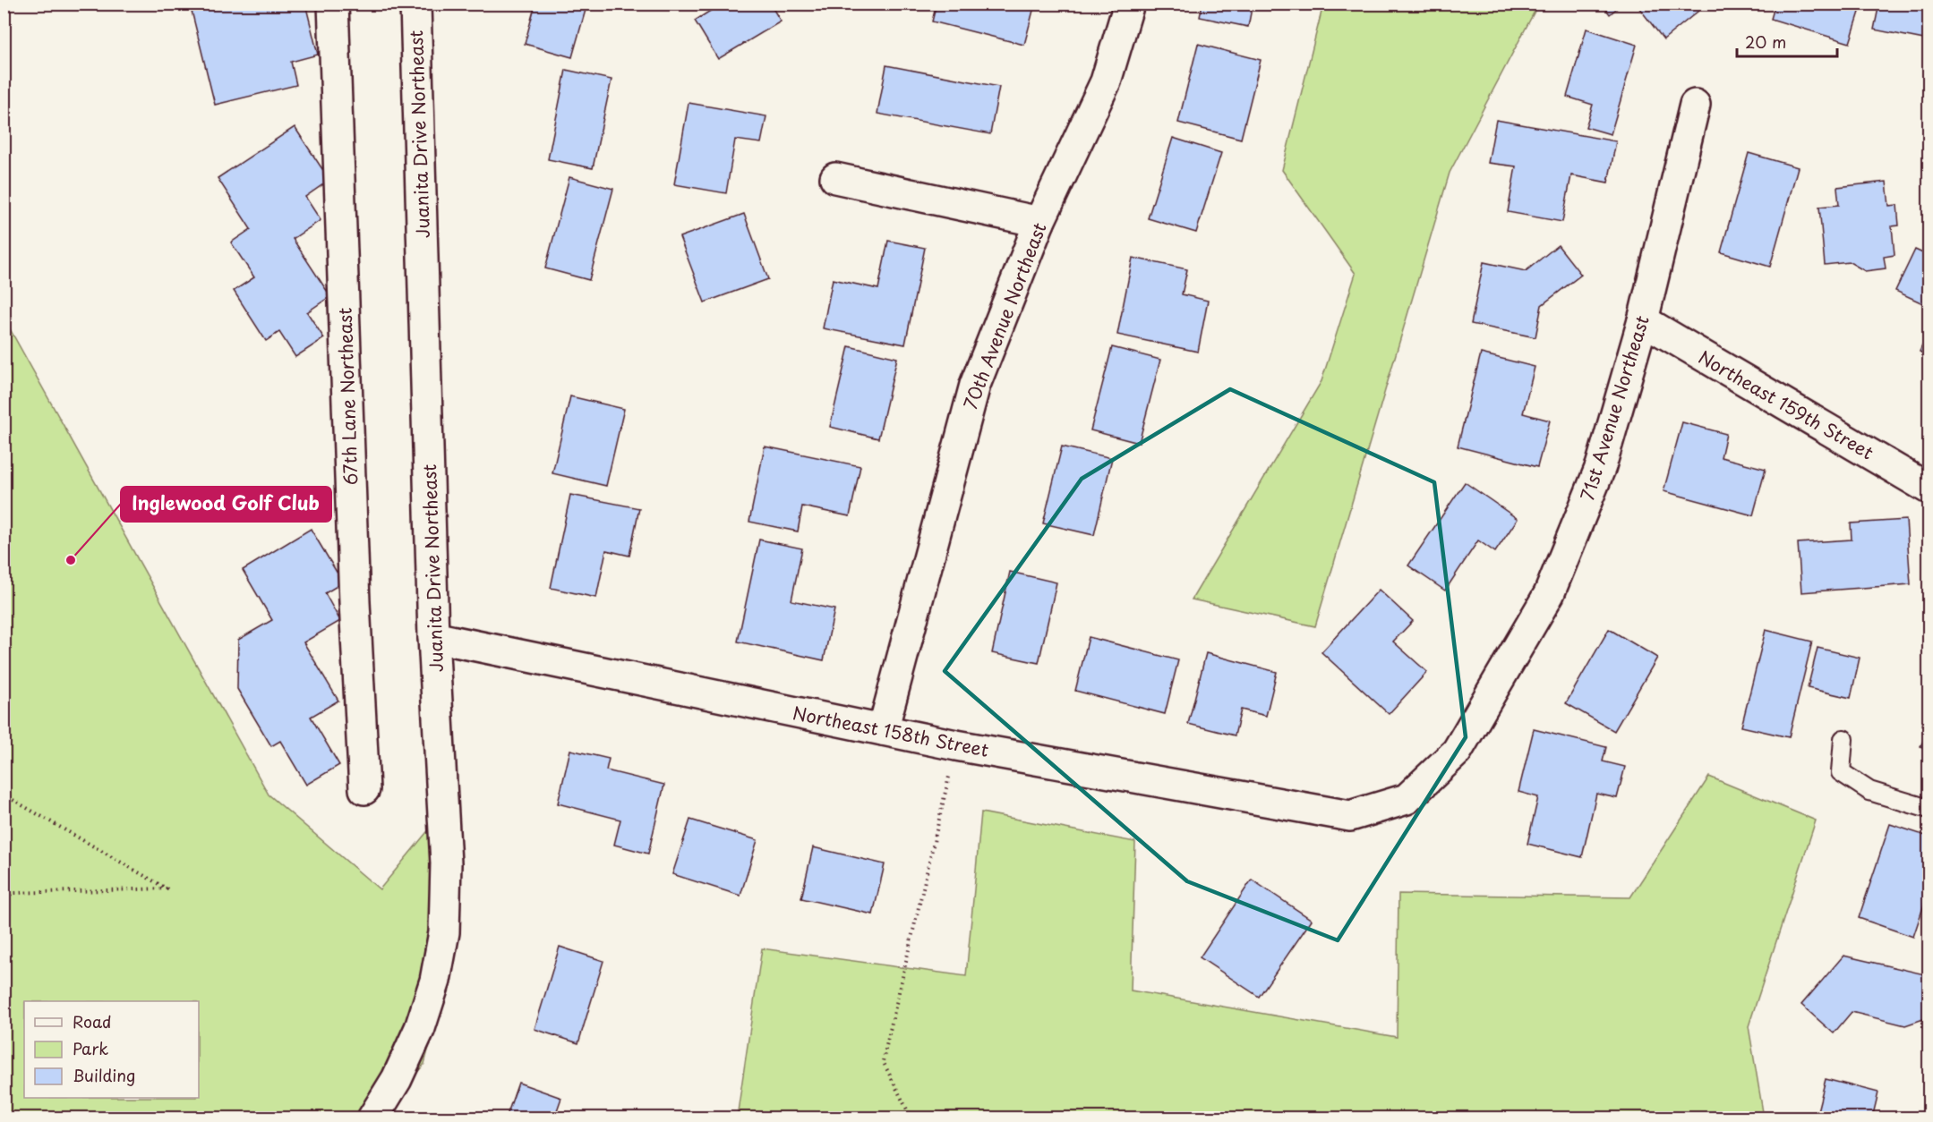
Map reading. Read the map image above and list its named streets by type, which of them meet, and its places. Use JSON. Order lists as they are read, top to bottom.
{
  "streets": {
    "street": [
      "Juanita Drive Northeast",
      "70th Avenue Northeast",
      "67th Lane Northeast",
      "Northeast 159th Street",
      "71st Avenue Northeast",
      "Northeast 158th Street"
    ]
  },
  "crossings": [
    ["Juanita Drive Northeast", "Northeast 158th Street"],
    ["70th Avenue Northeast", "Northeast 158th Street"],
    ["Northeast 159th Street", "71st Avenue Northeast"],
    ["71st Avenue Northeast", "Northeast 158th Street"]
  ],
  "places": ["Inglewood Golf Club"],
  "legend": ["Road", "Park", "Building"],
  "scale_bar": "20 m"
}
